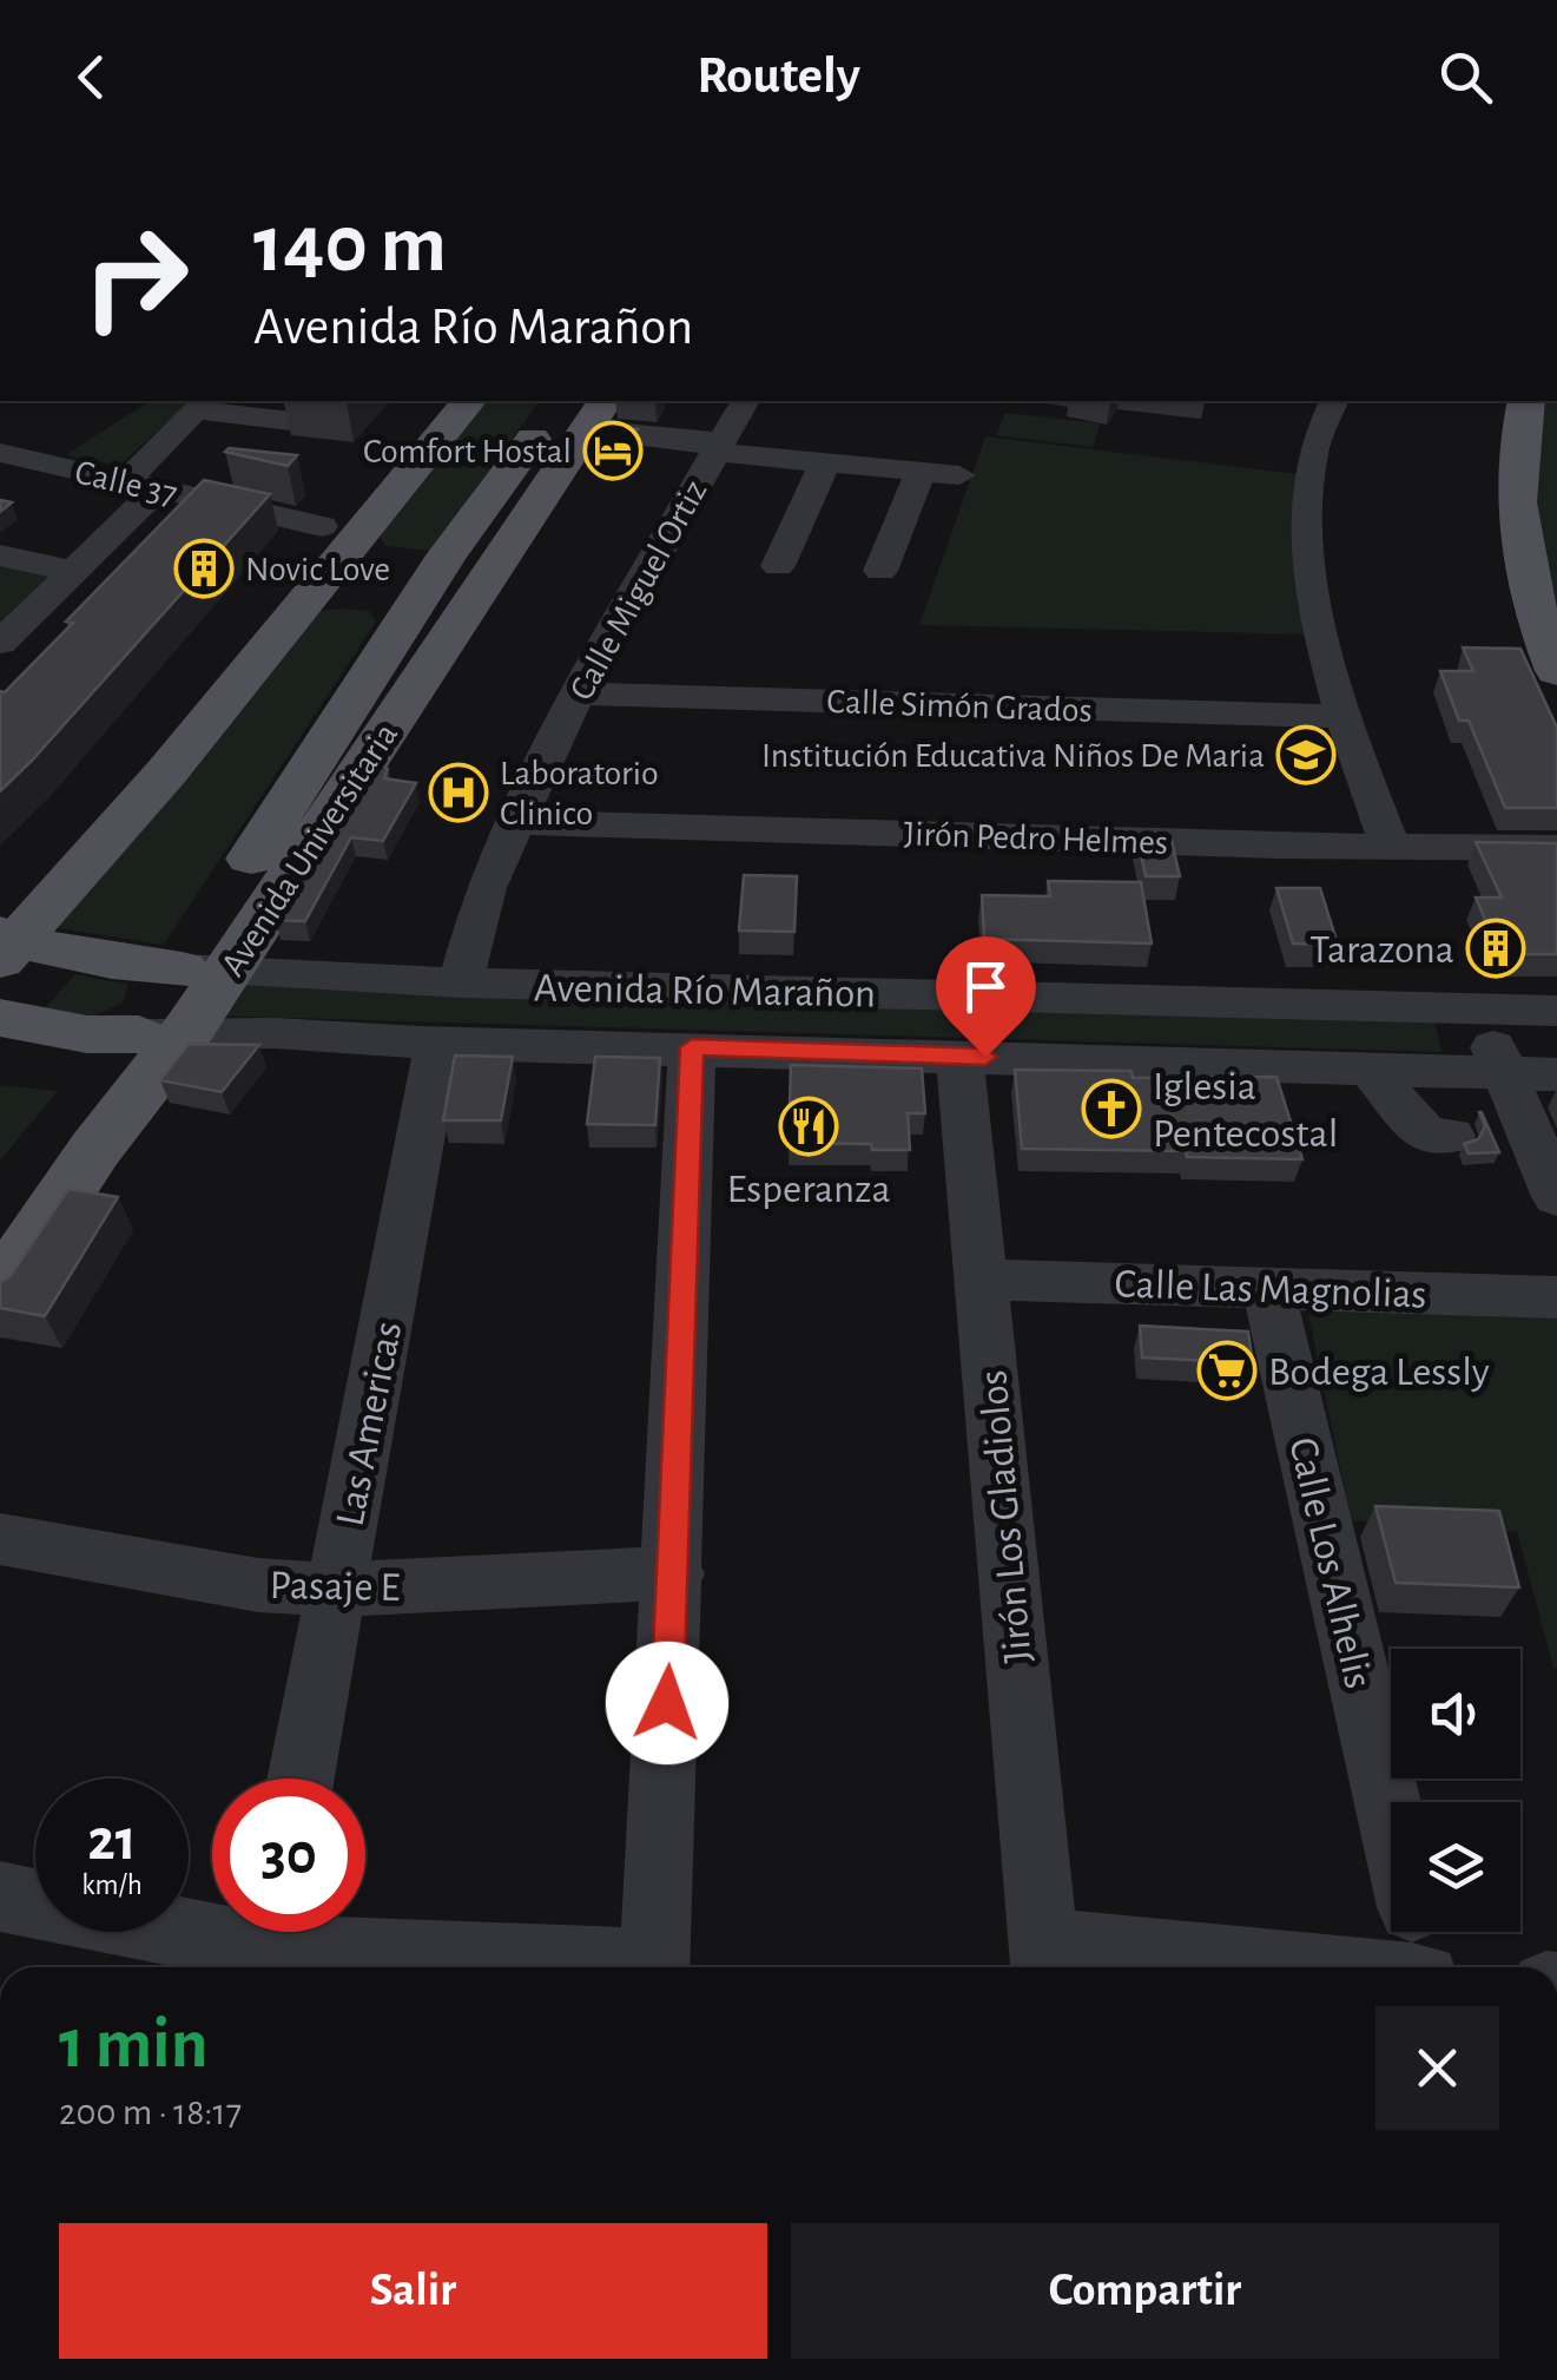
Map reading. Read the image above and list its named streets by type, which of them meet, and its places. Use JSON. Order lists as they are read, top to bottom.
{
  "streets": {
    "main road": ["Avenida Universitaria", "Avenida Río Marañon"],
    "street": [
      "Calle 37",
      "Calle Miguel Ortiz",
      "Calle Simón Grados",
      "Jirón Pedro Helmes",
      "Calle Las Magnolias",
      "Las Americas",
      "Jirón Los Gladiolos",
      "Calle Los Alhelis",
      "Pasaje E"
    ]
  },
  "crossings": [
    ["Calle Miguel Ortiz", "Calle Simón Grados"],
    ["Calle Miguel Ortiz", "Jirón Pedro Helmes"],
    ["Calle Miguel Ortiz", "Avenida Río Marañon"],
    ["Avenida Universitaria", "Avenida Río Marañon"],
    ["Avenida Río Marañon", "Las Americas"],
    ["Avenida Río Marañon", "Jirón Los Gladiolos"],
    ["Calle Las Magnolias", "Jirón Los Gladiolos"],
    ["Calle Las Magnolias", "Calle Los Alhelis"],
    ["Las Americas", "Pasaje E"]
  ],
  "places": {
    "hotel": ["Comfort Hostal"],
    "building": ["Novic Love", "Tarazona"],
    "school or university": ["Institución Educativa Niños De Maria"],
    "hospital": ["Laboratorio Clinico"],
    "church": ["Iglesia Pentecostal"],
    "restaurant": ["Esperanza"],
    "supermarket": ["Bodega Lessly"]
  },
  "page": {
    "header": "Routely",
    "turn": ["140 m", "Avenida Río Marañon"],
    "speed": "21 km/h",
    "limit": "30",
    "heading": ["1 min", "200 m · 18:17"],
    "buttons": ["Salir", "Compartir"]
  }
}
